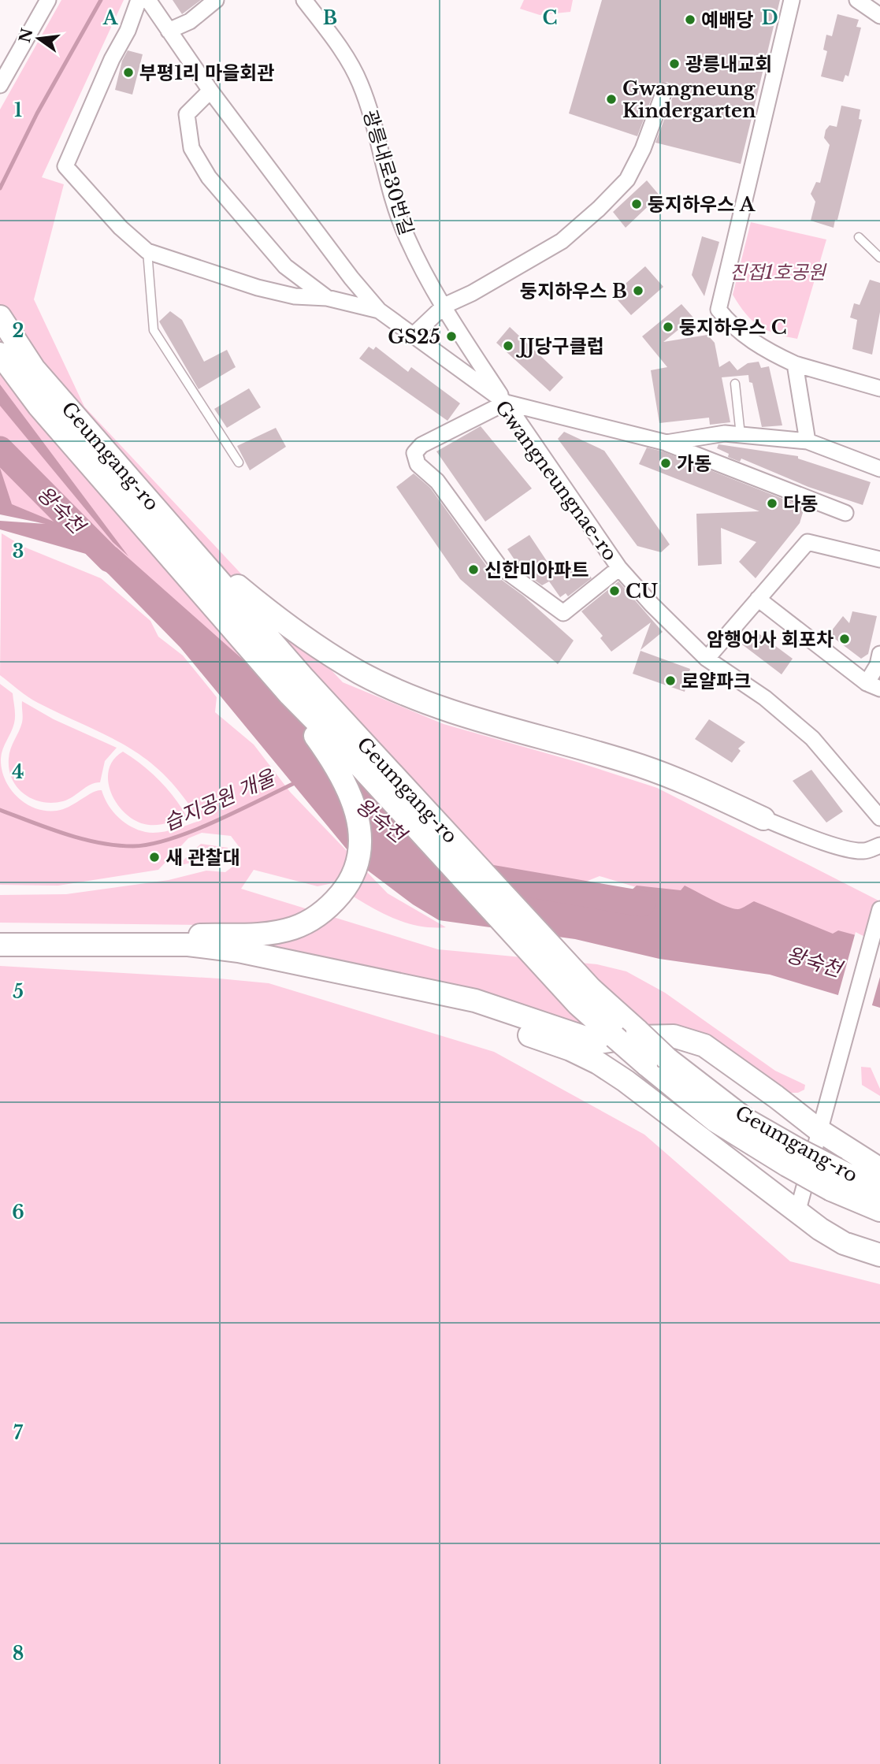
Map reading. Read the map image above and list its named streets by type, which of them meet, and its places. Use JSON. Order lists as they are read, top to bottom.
{
  "streets": {
    "main road": ["Geumgang-ro"],
    "street": ["광릉내로30번길", "Gwangneungnae-ro"]
  },
  "crossings": [
    ["광릉내로30번길", "Gwangneungnae-ro"]
  ],
  "water": ["왕숙천", "습지공원 개울"],
  "parks": ["진접1호공원"],
  "places": [
    "예배당",
    "광릉내교회",
    "부평1리 마을회관",
    "Gwangneung Kindergarten",
    "둥지하우스 A",
    "둥지하우스 B",
    "둥지하우스 C",
    "GS25",
    "JJ당구클럽",
    "가동",
    "다동",
    "신한미아파트",
    "CU",
    "암행어사 회포차",
    "로얄파크",
    "새 관찰대"
  ],
  "north": "left",
  "grid": {
    "columns": [
      "A",
      "B",
      "C",
      "D"
    ],
    "rows": [
      "1",
      "2",
      "3",
      "4",
      "5",
      "6",
      "7",
      "8"
    ]
  }
}
